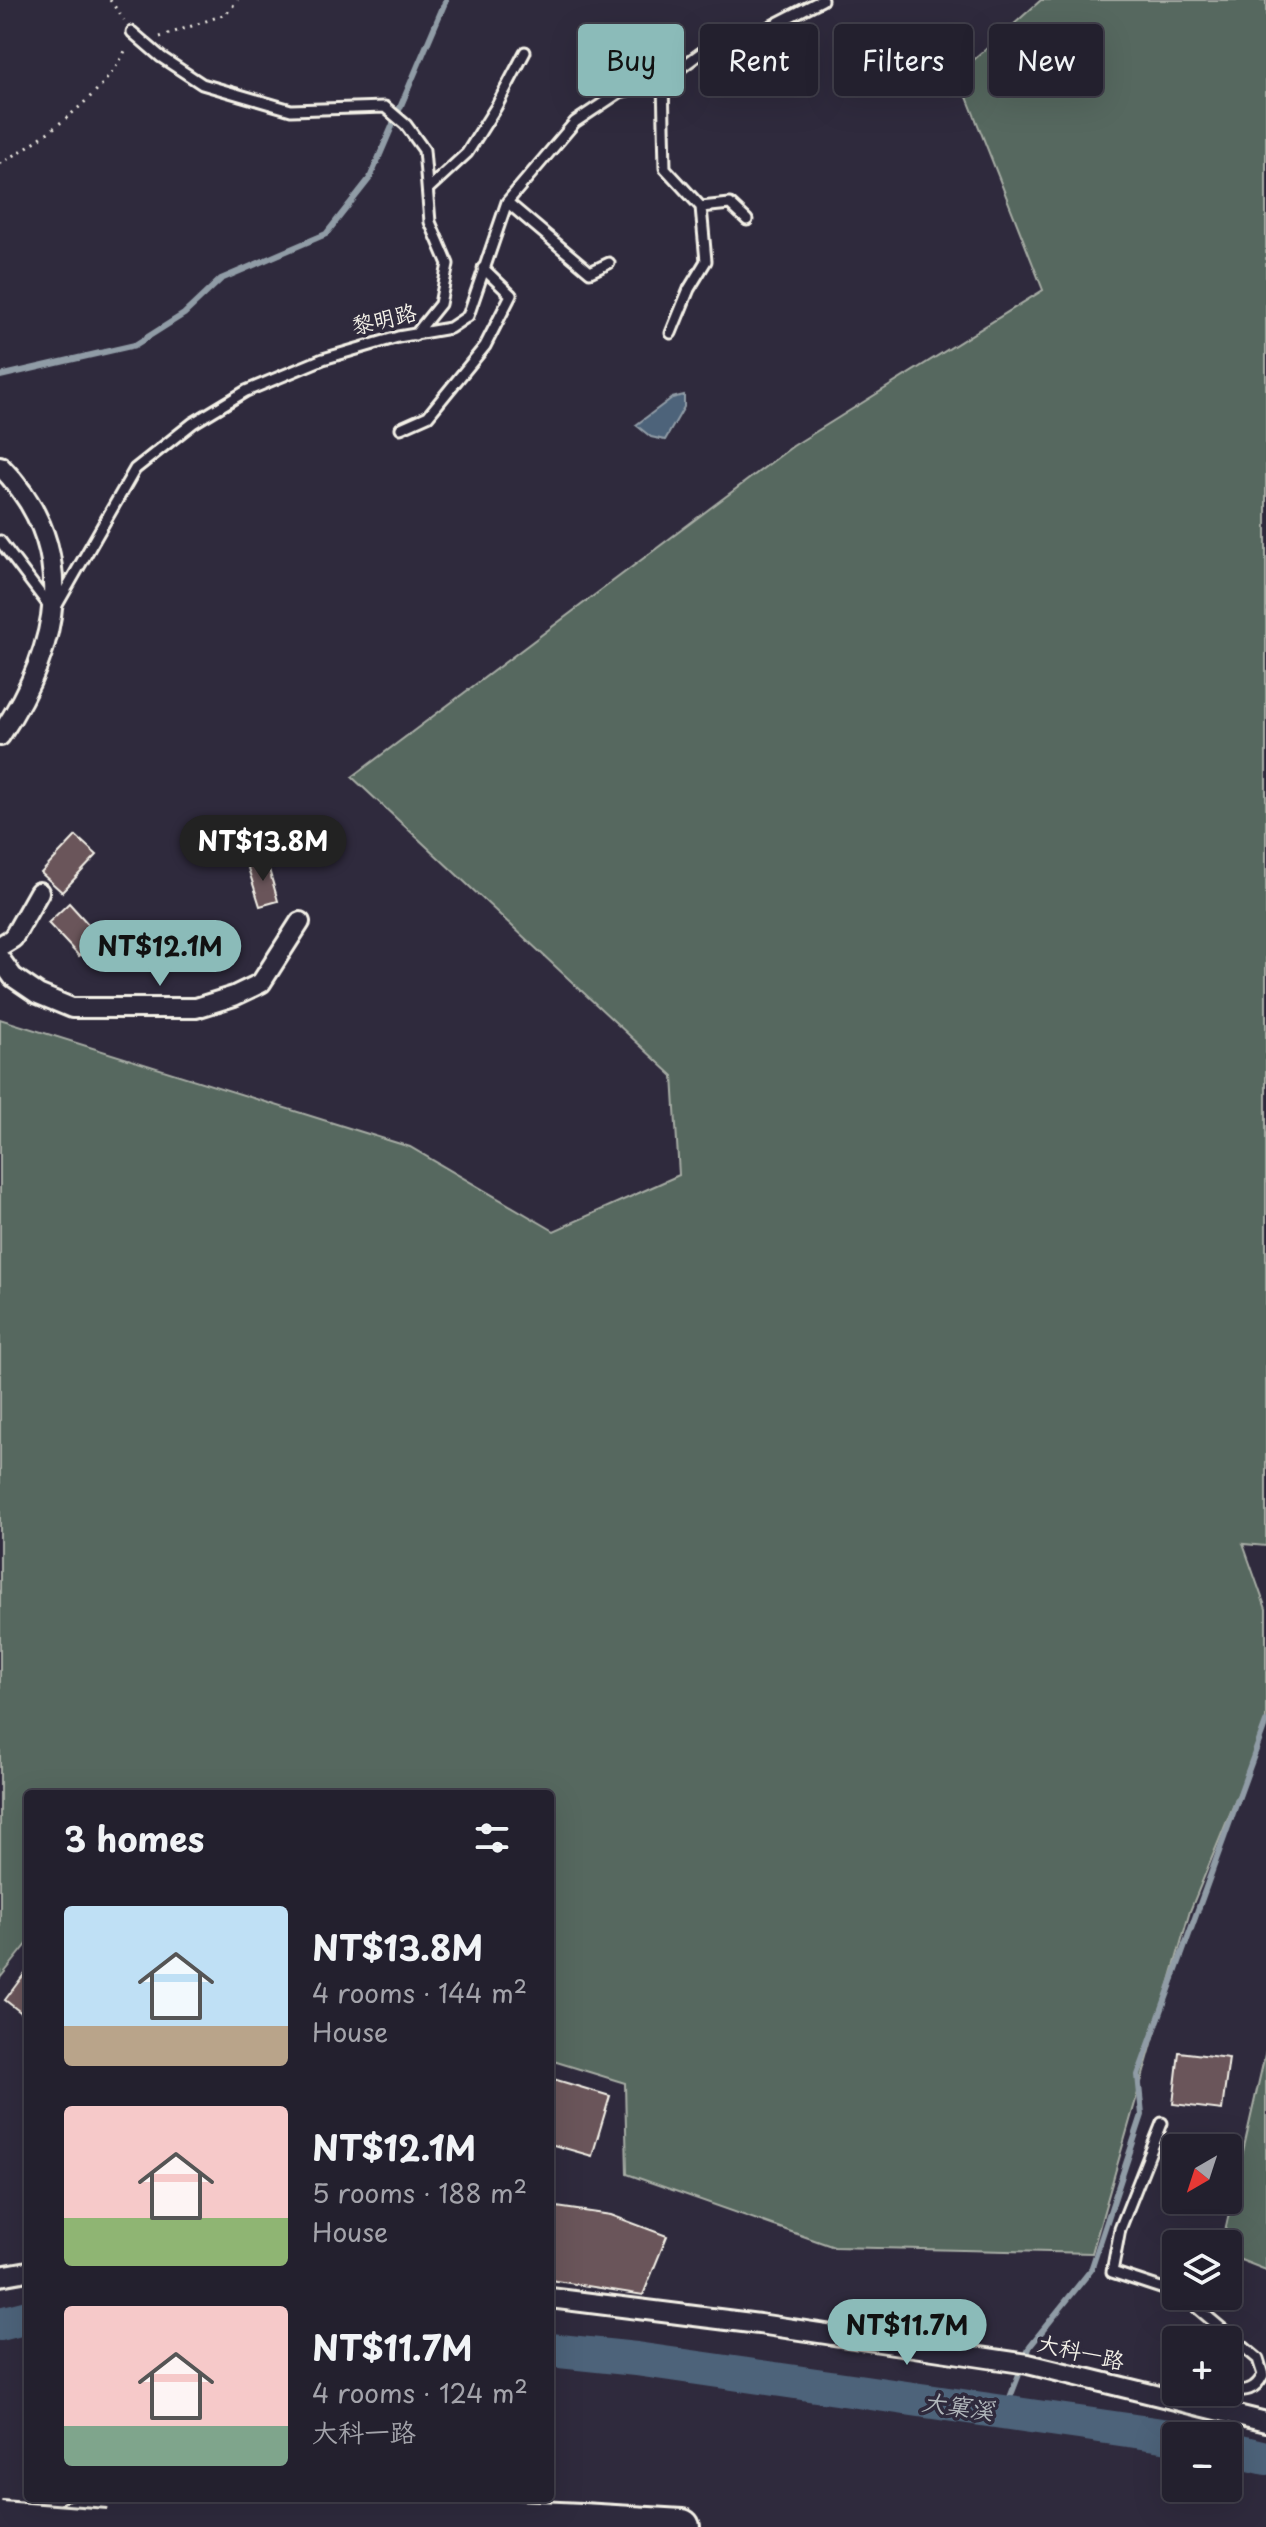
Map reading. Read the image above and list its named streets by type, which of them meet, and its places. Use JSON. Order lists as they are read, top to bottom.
{
  "streets": {
    "street": ["黎明路", "大科一路"]
  },
  "water": ["大窠溪"],
  "north": "bottom left",
  "page": {
    "chip": [
      "Buy",
      "Rent",
      "Filters",
      "New"
    ],
    "price": ["NT$13.8M", "NT$12.1M", "NT$11.7M"],
    "heading": "3 homes",
    "list": [
      {
        "name": "NT$13.8M",
        "note": "4 rooms · 144 m² · House"
      },
      {
        "name": "NT$12.1M",
        "note": "5 rooms · 188 m² · House"
      },
      {
        "name": "NT$11.7M",
        "note": "4 rooms · 124 m² · 大科一路"
      }
    ],
    "map_buttons": ["+", "−"]
  }
}
